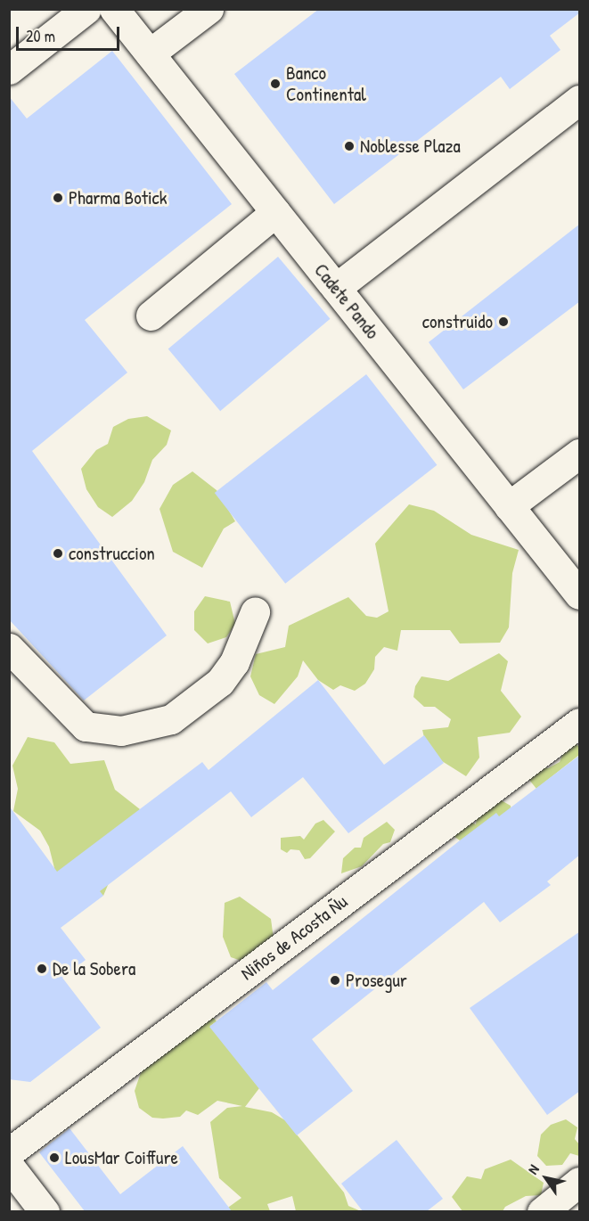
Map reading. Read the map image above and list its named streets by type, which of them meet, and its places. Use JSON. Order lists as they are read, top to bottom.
{
  "streets": {
    "street": ["Cadete Pando", "Niños de Acosta Ñu"]
  },
  "places": [
    "Banco Continental",
    "Noblesse Plaza",
    "Pharma Botick",
    "construido",
    "construccion",
    "De la Sobera",
    "Prosegur",
    "LousMar Coiffure"
  ],
  "scale_bar": "20 m",
  "north": "top left"
}
